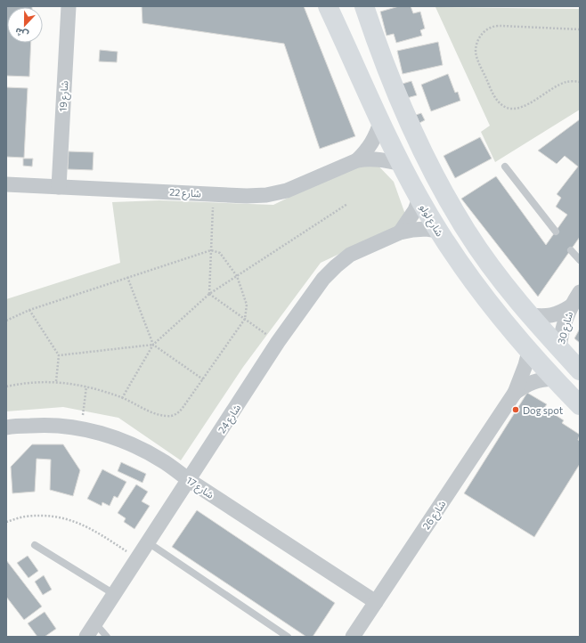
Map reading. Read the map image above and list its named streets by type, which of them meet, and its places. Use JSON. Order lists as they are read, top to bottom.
{
  "streets": {
    "street": [
      "شارع 19",
      "شارع 22",
      "شارع لولو",
      "شارع 30",
      "شارع 24",
      "شارع 17",
      "شارع 26"
    ]
  },
  "crossings": [
    ["شارع 19", "شارع 22"],
    ["شارع 22", "شارع لولو"],
    ["شارع لولو", "شارع 24"],
    ["شارع لولو", "شارع 26"],
    ["شارع 24", "شارع 17"],
    ["شارع 17", "شارع 26"]
  ],
  "places": ["Dog spot"],
  "north": "bottom"
}
